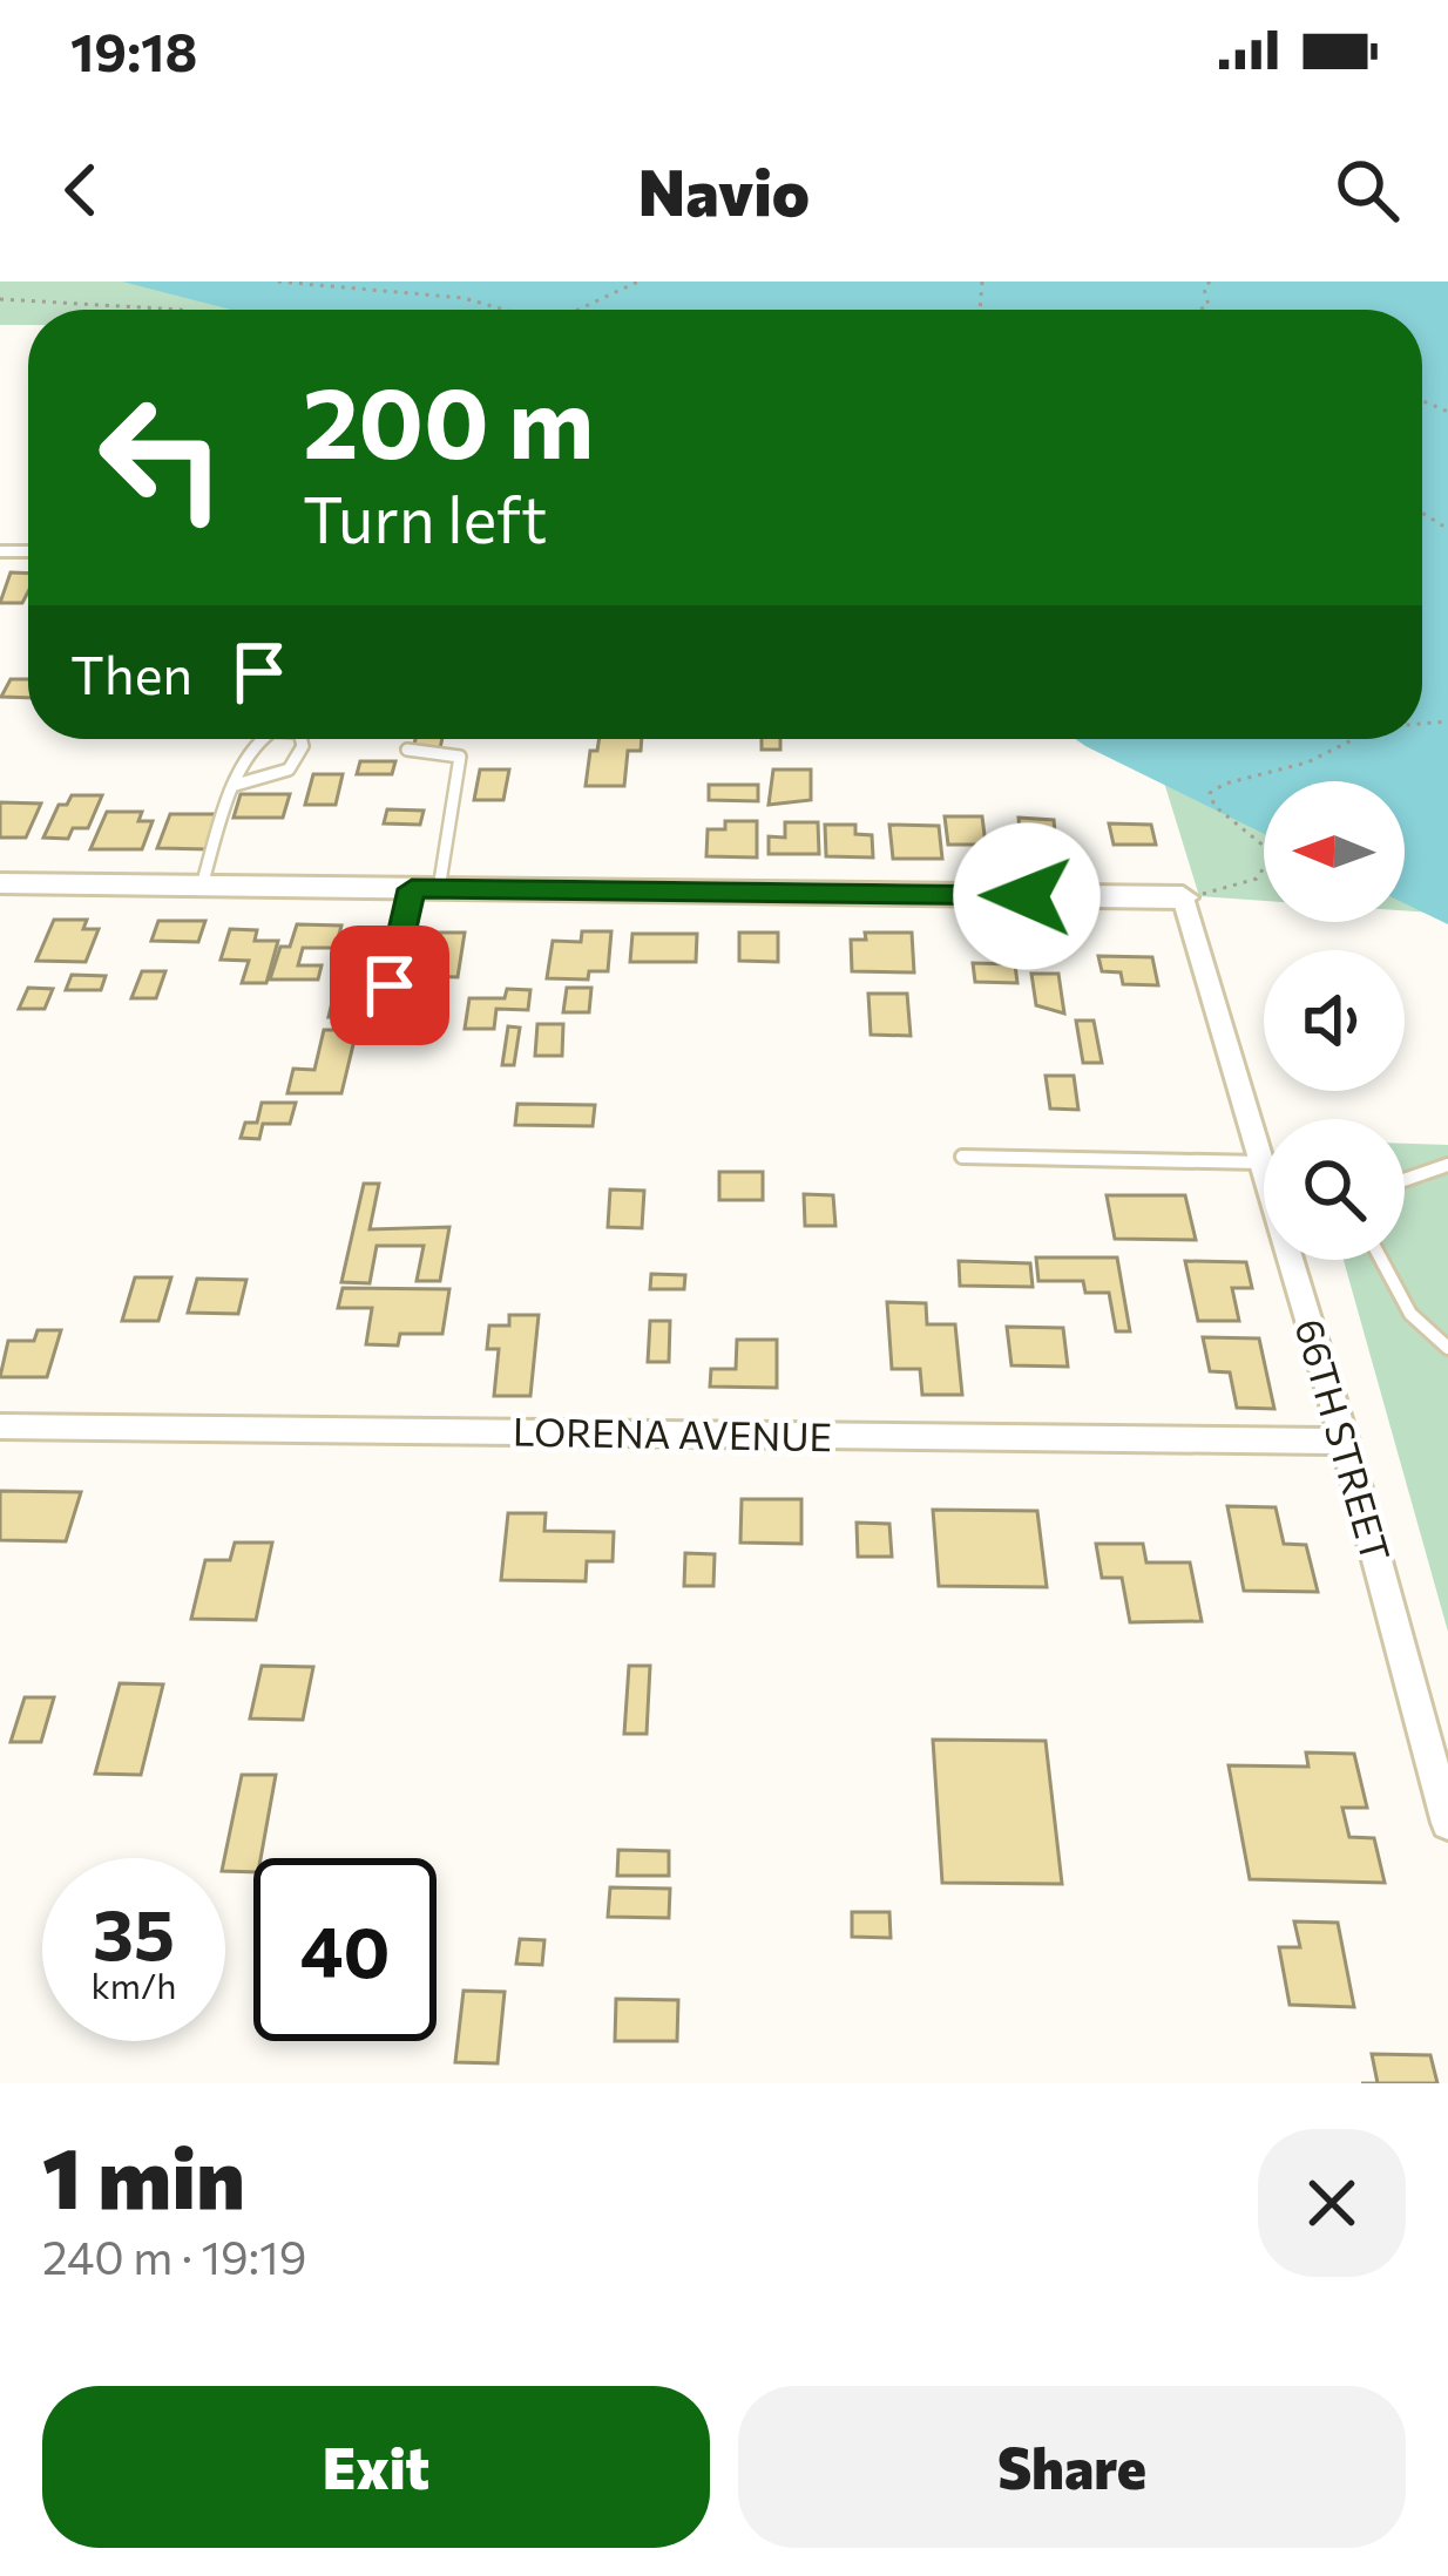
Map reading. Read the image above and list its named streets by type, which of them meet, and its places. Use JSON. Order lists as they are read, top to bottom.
{
  "streets": {
    "street": ["LORENA AVENUE", "66TH STREET"]
  },
  "crossings": [
    ["LORENA AVENUE", "66TH STREET"]
  ],
  "north": "left",
  "page": {
    "status": "19:18",
    "header": "Navio",
    "turn": ["200 m", "Turn left"],
    "then": "Then",
    "speed": "35 km/h",
    "limit": "40",
    "heading": ["1 min", "240 m · 19:19"],
    "buttons": ["Exit", "Share"]
  }
}
